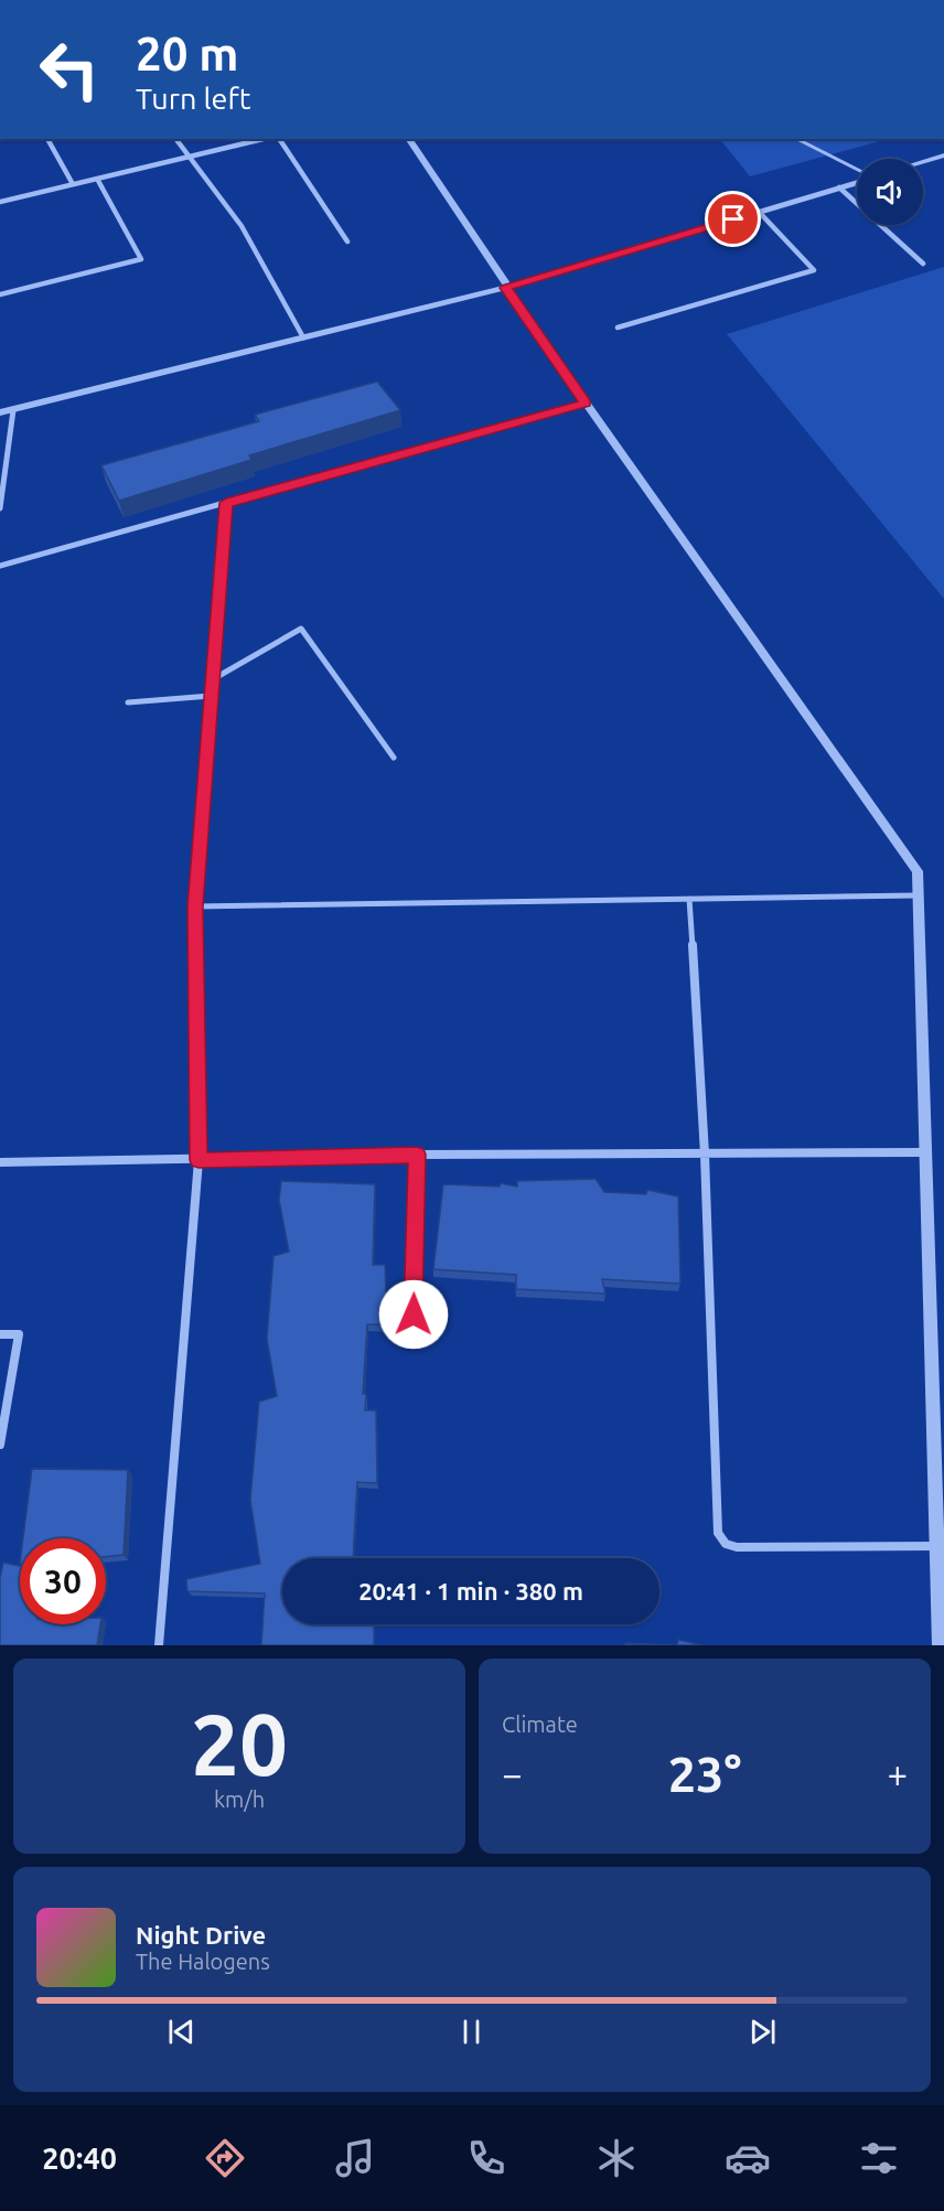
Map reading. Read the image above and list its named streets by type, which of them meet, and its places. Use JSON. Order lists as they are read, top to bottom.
{
  "page": {
    "turn": ["20 m", "Turn left"],
    "limit": "30",
    "trip": "20:41 · 1 min · 380 m",
    "tile": [
      ["20", "km/h"],
      "Climate"
    ],
    "heat": ["−", "23°", "+"],
    "song": ["Night Drive", "The Halogens"],
    "tabs": "20:40"
  }
}
